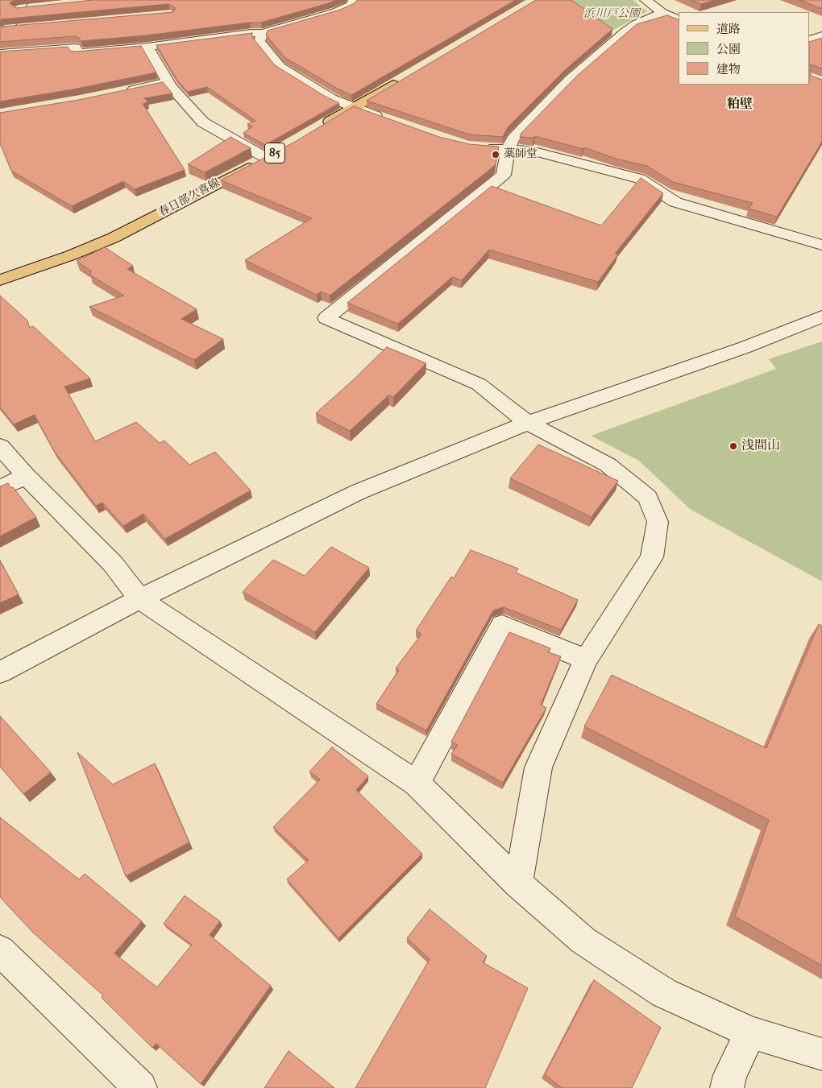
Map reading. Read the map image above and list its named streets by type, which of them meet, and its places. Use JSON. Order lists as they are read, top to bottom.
{
  "streets": {
    "main road": ["85", "春日部久喜線"]
  },
  "districts": ["粕壁"],
  "parks": ["浜川戸公園"],
  "places": ["薬師堂", "浅間山"],
  "legend": ["道路", "公園", "建物"]
}
